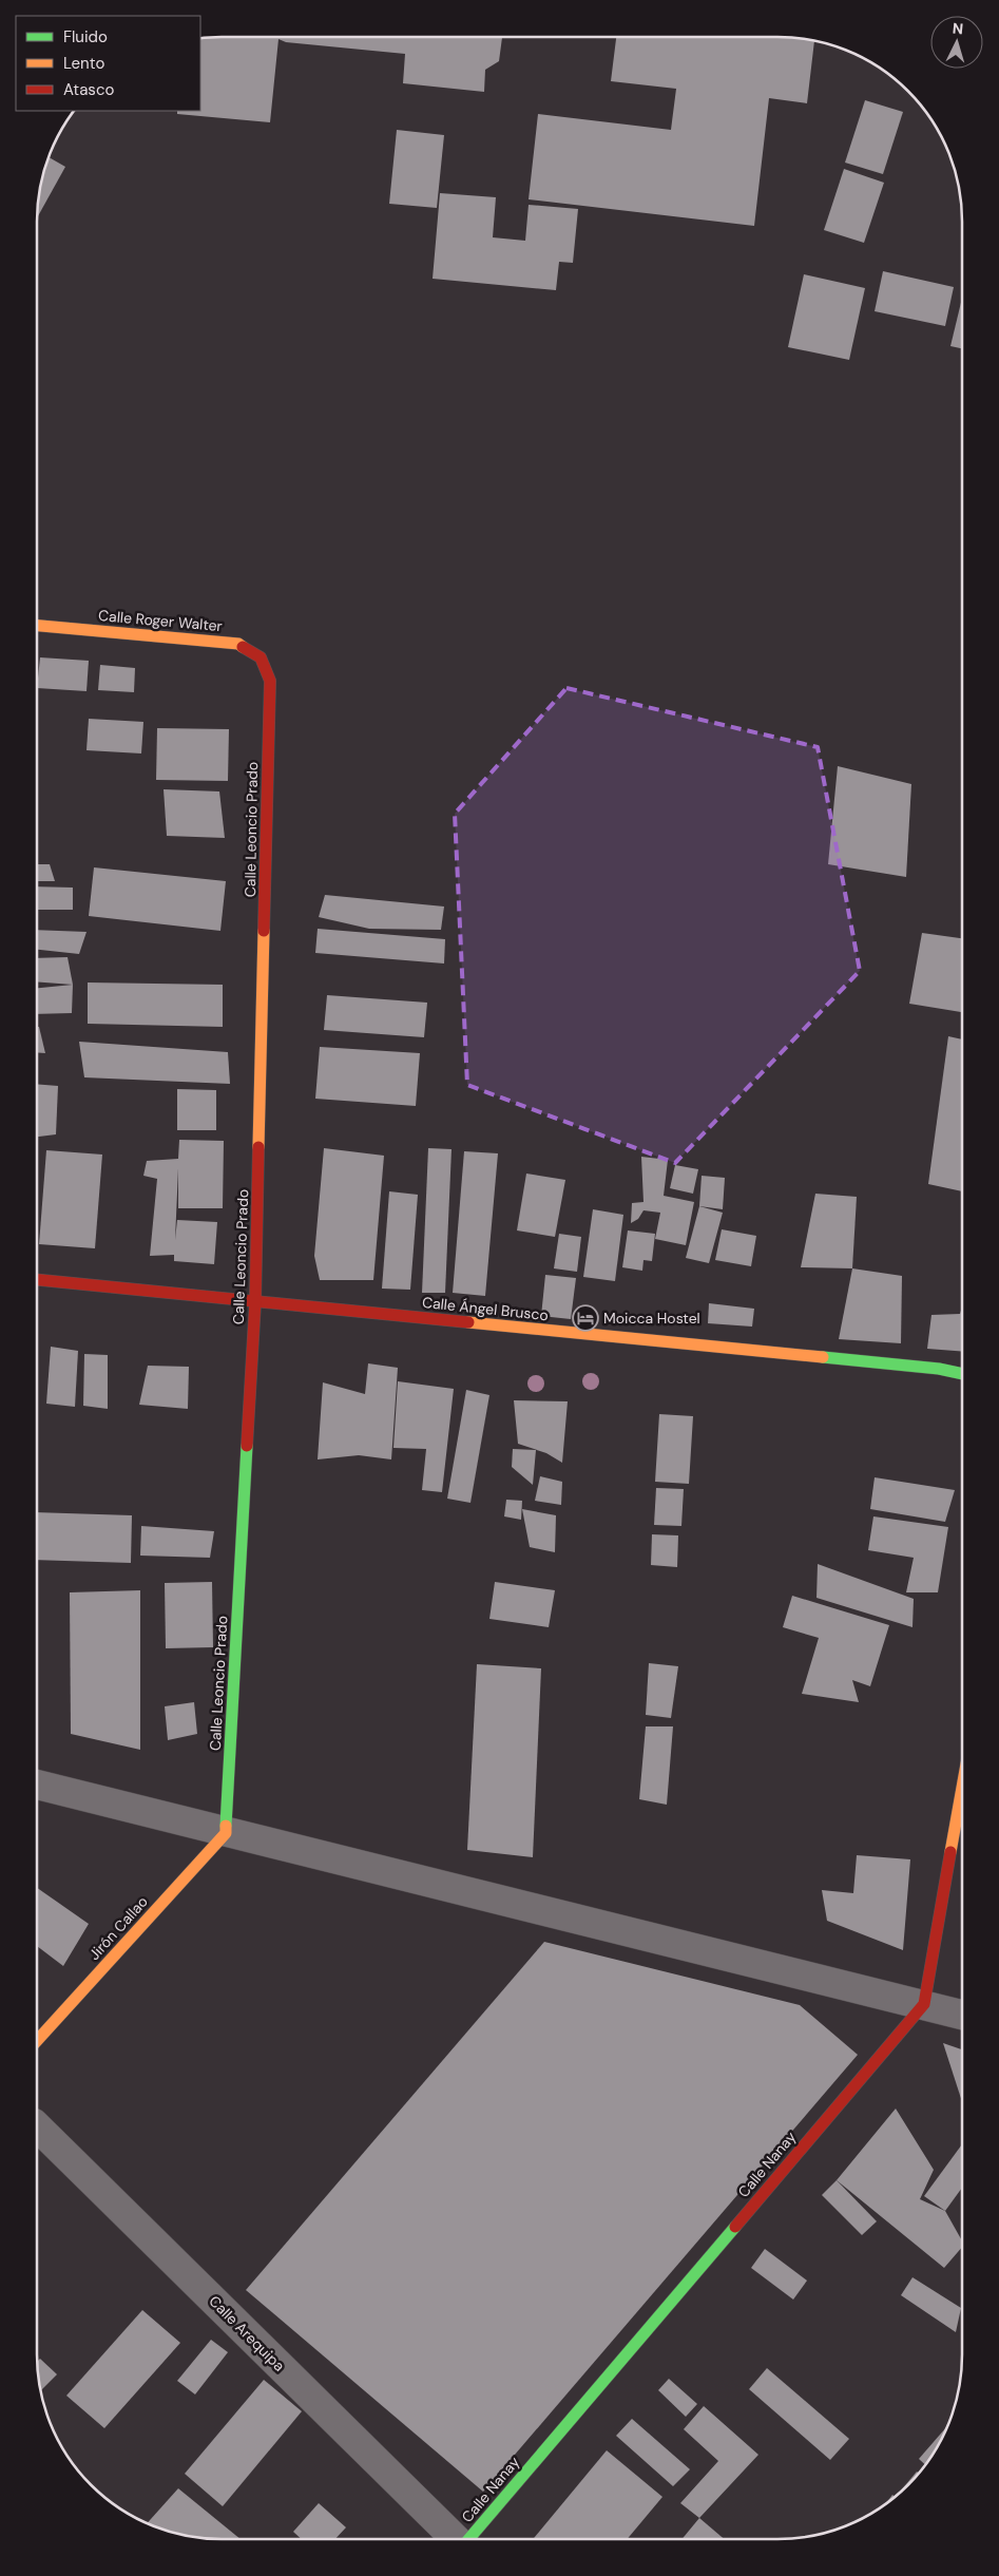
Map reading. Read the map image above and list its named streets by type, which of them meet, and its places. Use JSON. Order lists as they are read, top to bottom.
{
  "streets": {
    "street": [
      "Calle Roger Walter",
      "Calle Leoncio Prado",
      "Calle Ángel Brusco",
      "Jirón Callao",
      "Calle Nanay",
      "Calle Arequipa"
    ]
  },
  "crossings": [
    ["Calle Roger Walter", "Calle Leoncio Prado"],
    ["Calle Leoncio Prado", "Calle Ángel Brusco"],
    ["Calle Leoncio Prado", "Jirón Callao"]
  ],
  "places": {
    "hotel": ["Moicca Hostel"]
  },
  "legend": ["Fluido", "Lento", "Atasco"],
  "north": "top"
}
